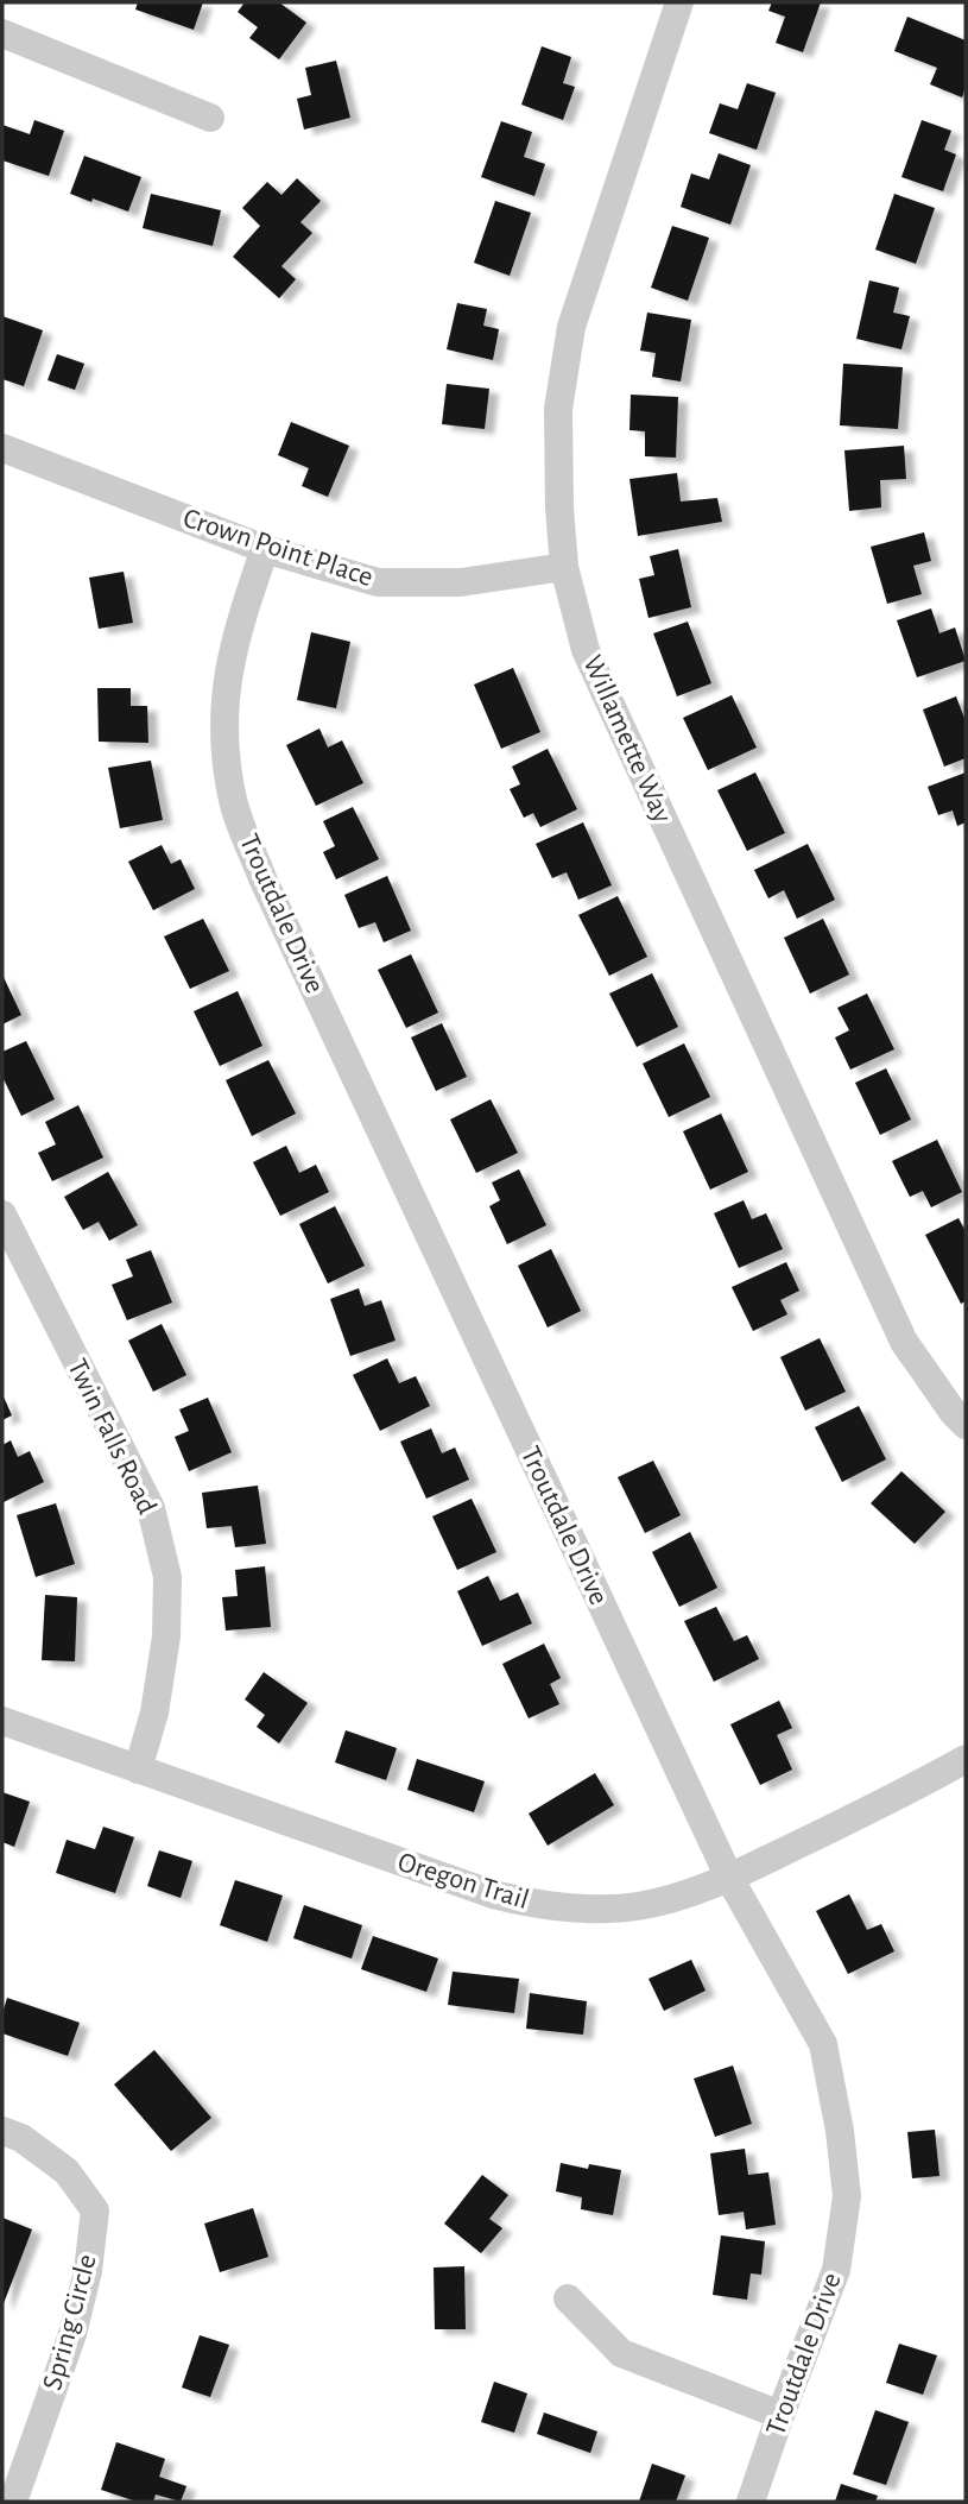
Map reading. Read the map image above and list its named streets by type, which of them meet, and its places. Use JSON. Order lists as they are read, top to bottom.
{
  "streets": {
    "street": [
      "Crown Point Place",
      "Willamette Way",
      "Troutdale Drive",
      "Twin Falls Road",
      "Oregon Trail",
      "Spring Circle"
    ]
  },
  "crossings": [
    ["Crown Point Place", "Willamette Way"],
    ["Crown Point Place", "Troutdale Drive"],
    ["Troutdale Drive", "Oregon Trail"],
    ["Twin Falls Road", "Oregon Trail"]
  ]
}
